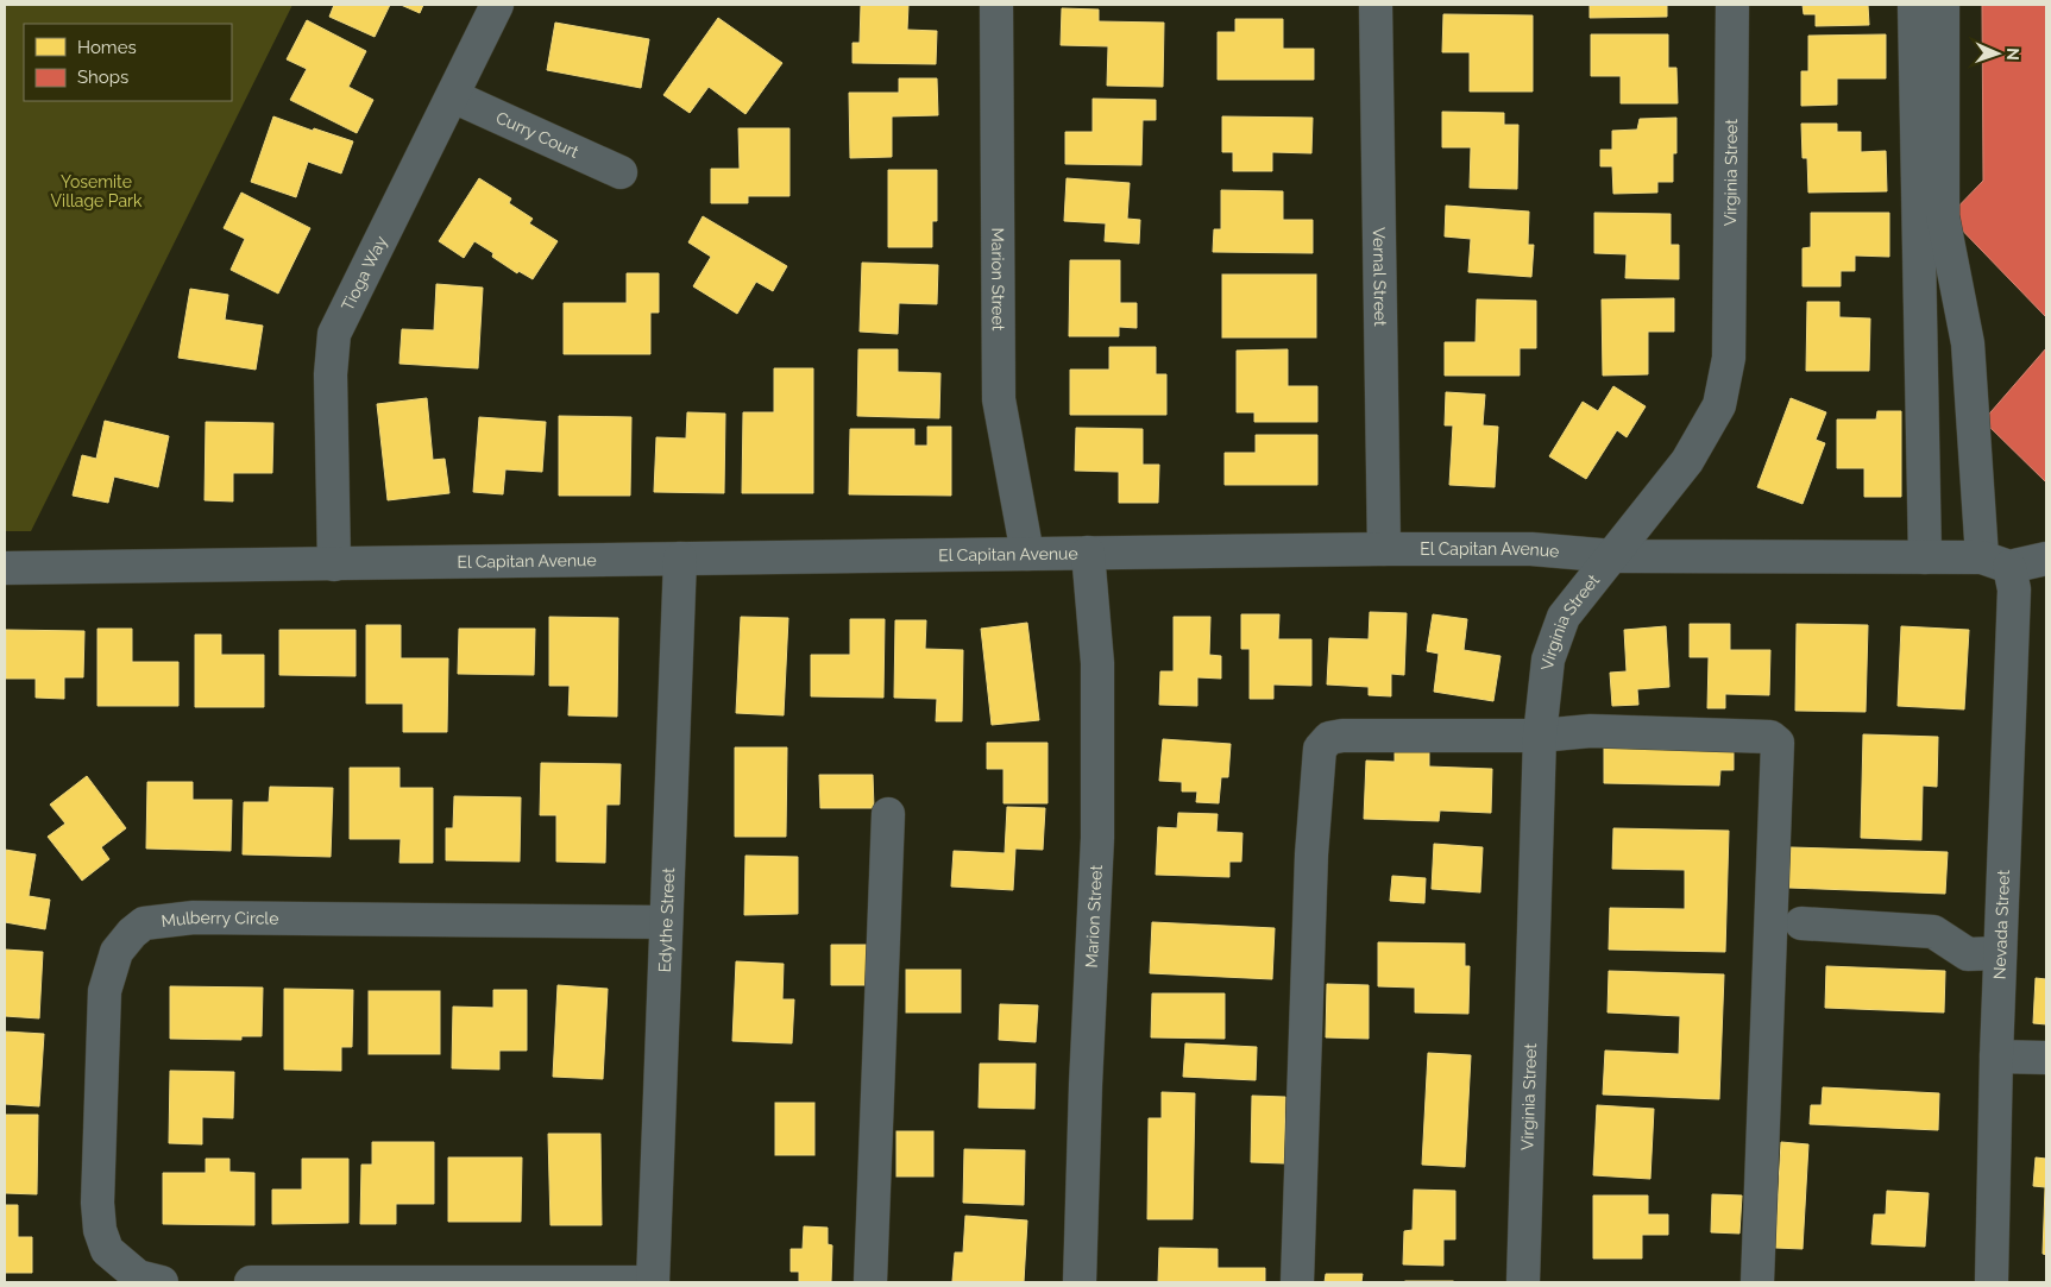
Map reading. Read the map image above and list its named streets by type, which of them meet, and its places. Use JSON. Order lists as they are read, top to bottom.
{
  "streets": {
    "street": [
      "Curry Court",
      "Virginia Street",
      "Tioga Way",
      "Vernal Street",
      "Marion Street",
      "El Capitan Avenue",
      "Mulberry Circle",
      "Edythe Street",
      "Nevada Street"
    ]
  },
  "crossings": [
    ["Curry Court", "Tioga Way"],
    ["Virginia Street", "El Capitan Avenue"],
    ["Tioga Way", "El Capitan Avenue"],
    ["Vernal Street", "El Capitan Avenue"],
    ["Marion Street", "El Capitan Avenue"],
    ["El Capitan Avenue", "Edythe Street"],
    ["El Capitan Avenue", "Nevada Street"],
    ["Mulberry Circle", "Edythe Street"]
  ],
  "parks": ["Yosemite Village Park"],
  "legend": ["Homes", "Shops"],
  "north": "right"
}
